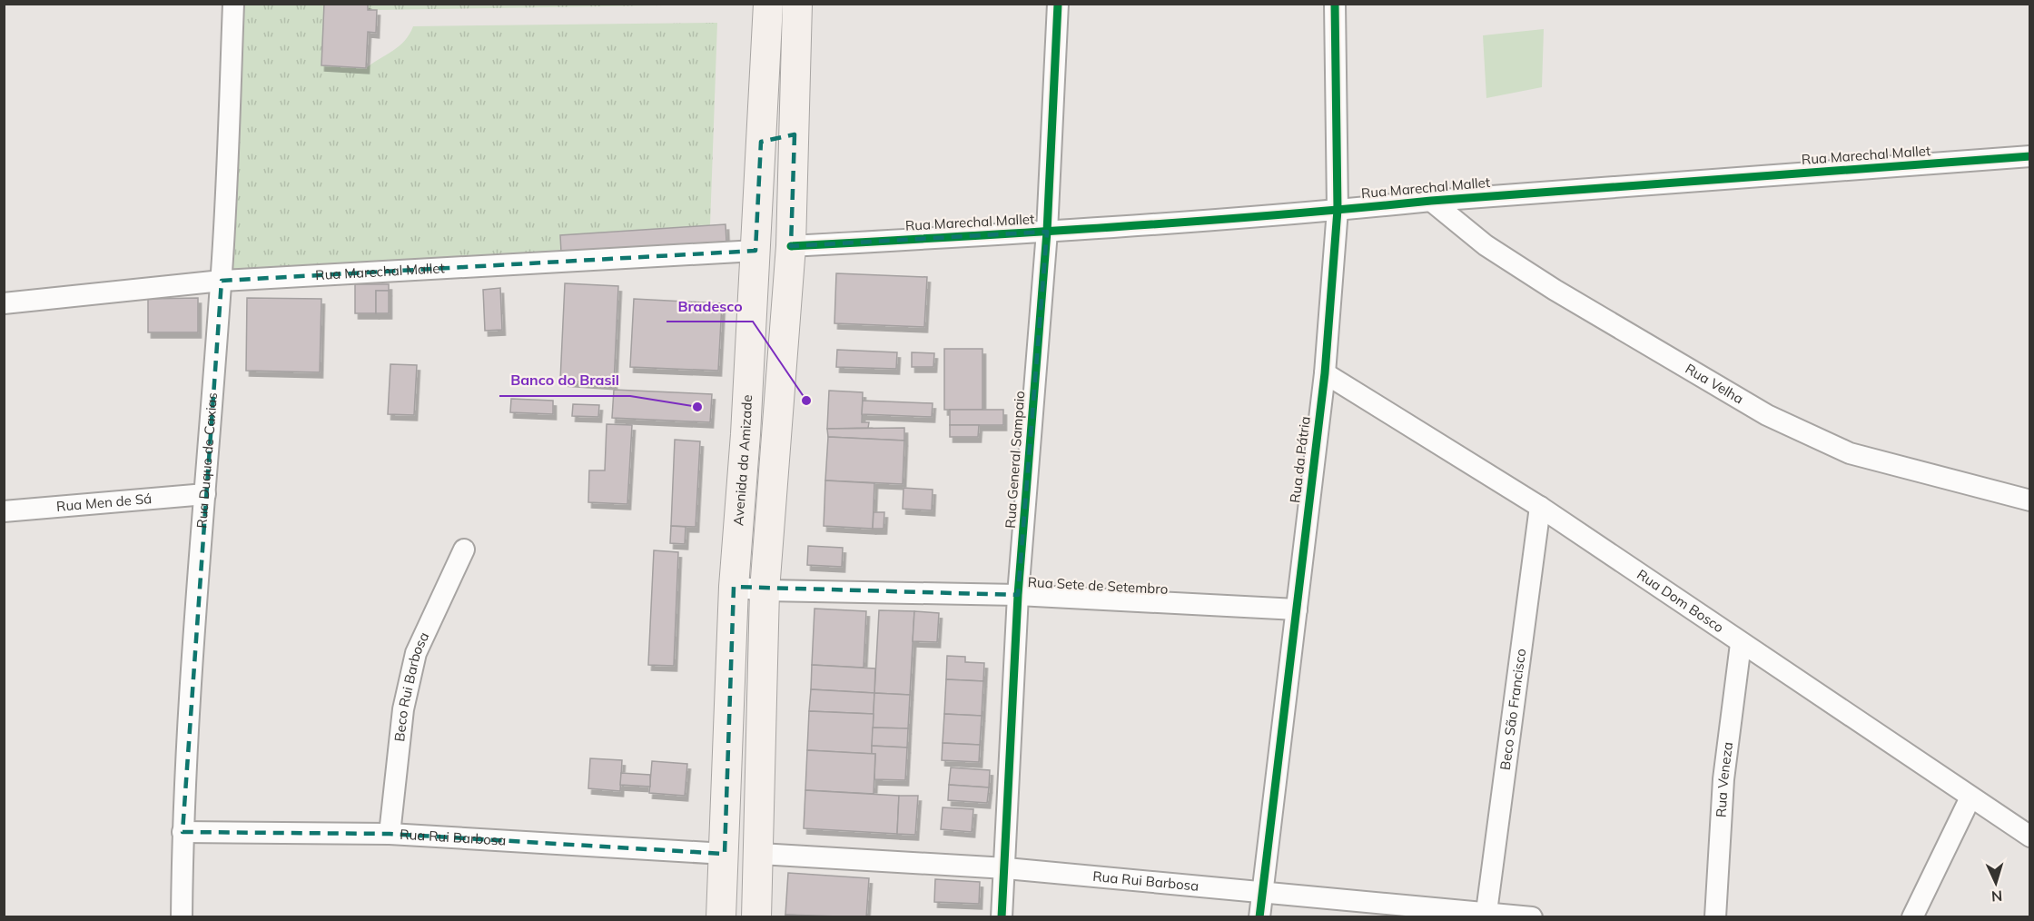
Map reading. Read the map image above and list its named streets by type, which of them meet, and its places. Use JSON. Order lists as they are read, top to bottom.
{
  "streets": {
    "main road": ["Avenida da Amizade"],
    "street": [
      "Rua Marechal Mallet",
      "Rua Velha",
      "Rua General Sampaio",
      "Rua da Pátria",
      "Rua Duque de Caxias",
      "Rua Men de Sá",
      "Rua Sete de Setembro",
      "Rua Dom Bosco",
      "Beco Rui Barbosa",
      "Beco São Francisco",
      "Rua Veneza",
      "Rua Rui Barbosa"
    ]
  },
  "crossings": [
    ["Rua Marechal Mallet", "Rua Velha"],
    ["Rua Marechal Mallet", "Rua General Sampaio"],
    ["Rua Marechal Mallet", "Rua da Pátria"],
    ["Rua Marechal Mallet", "Rua Duque de Caxias"],
    ["Rua Marechal Mallet", "Avenida da Amizade"],
    ["Rua General Sampaio", "Rua Sete de Setembro"],
    ["Rua General Sampaio", "Rua Rui Barbosa"],
    ["Rua da Pátria", "Rua Sete de Setembro"],
    ["Rua da Pátria", "Rua Dom Bosco"],
    ["Rua da Pátria", "Rua Rui Barbosa"],
    ["Rua Duque de Caxias", "Rua Men de Sá"],
    ["Rua Duque de Caxias", "Rua Rui Barbosa"],
    ["Avenida da Amizade", "Rua Sete de Setembro"],
    ["Avenida da Amizade", "Rua Rui Barbosa"],
    ["Rua Dom Bosco", "Beco São Francisco"],
    ["Rua Dom Bosco", "Rua Veneza"],
    ["Beco Rui Barbosa", "Rua Rui Barbosa"],
    ["Beco São Francisco", "Rua Rui Barbosa"]
  ],
  "places": ["Bradesco", "Banco do Brasil"],
  "north": "bottom"
}
